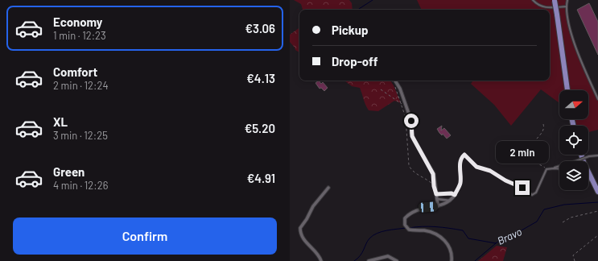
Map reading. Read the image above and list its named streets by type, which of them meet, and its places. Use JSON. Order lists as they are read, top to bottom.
{
  "water": ["Bravo"],
  "north": "right",
  "page": {
    "list": [
      {
        "name": "Economy",
        "note": "1 min · 12:23",
        "value": "€3.06"
      },
      {
        "name": "Comfort",
        "note": "2 min · 12:24",
        "value": "€4.13"
      },
      {
        "name": "XL",
        "note": "3 min · 12:25",
        "value": "€5.20"
      },
      {
        "name": "Green",
        "note": "4 min · 12:26",
        "value": "€4.91"
      }
    ],
    "banner": ["Pickup", "Drop-off"],
    "bubble": "2 min",
    "buttons": "Confirm"
  }
}
